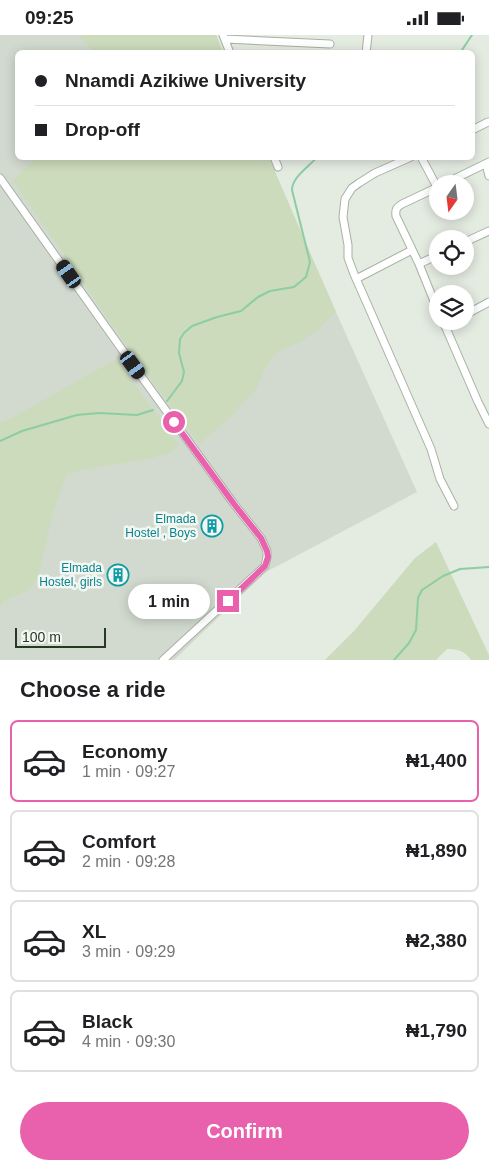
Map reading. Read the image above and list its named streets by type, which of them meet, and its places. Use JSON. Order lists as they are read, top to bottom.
{
  "places": {
    "building": ["Elmada Hostel , Boys", "Elmada Hostel, girls"]
  },
  "scale_bar": "100 m",
  "north": "bottom",
  "page": {
    "status": "09:25",
    "banner": ["Nnamdi Azikiwe University", "Drop-off"],
    "bubble": "1 min",
    "scale": "100 m",
    "heading": "Choose a ride",
    "list": [
      {
        "name": "Economy",
        "note": "1 min · 09:27",
        "value": "₦1,400"
      },
      {
        "name": "Comfort",
        "note": "2 min · 09:28",
        "value": "₦1,890"
      },
      {
        "name": "XL",
        "note": "3 min · 09:29",
        "value": "₦2,380"
      },
      {
        "name": "Black",
        "note": "4 min · 09:30",
        "value": "₦1,790"
      }
    ],
    "buttons": "Confirm"
  }
}
